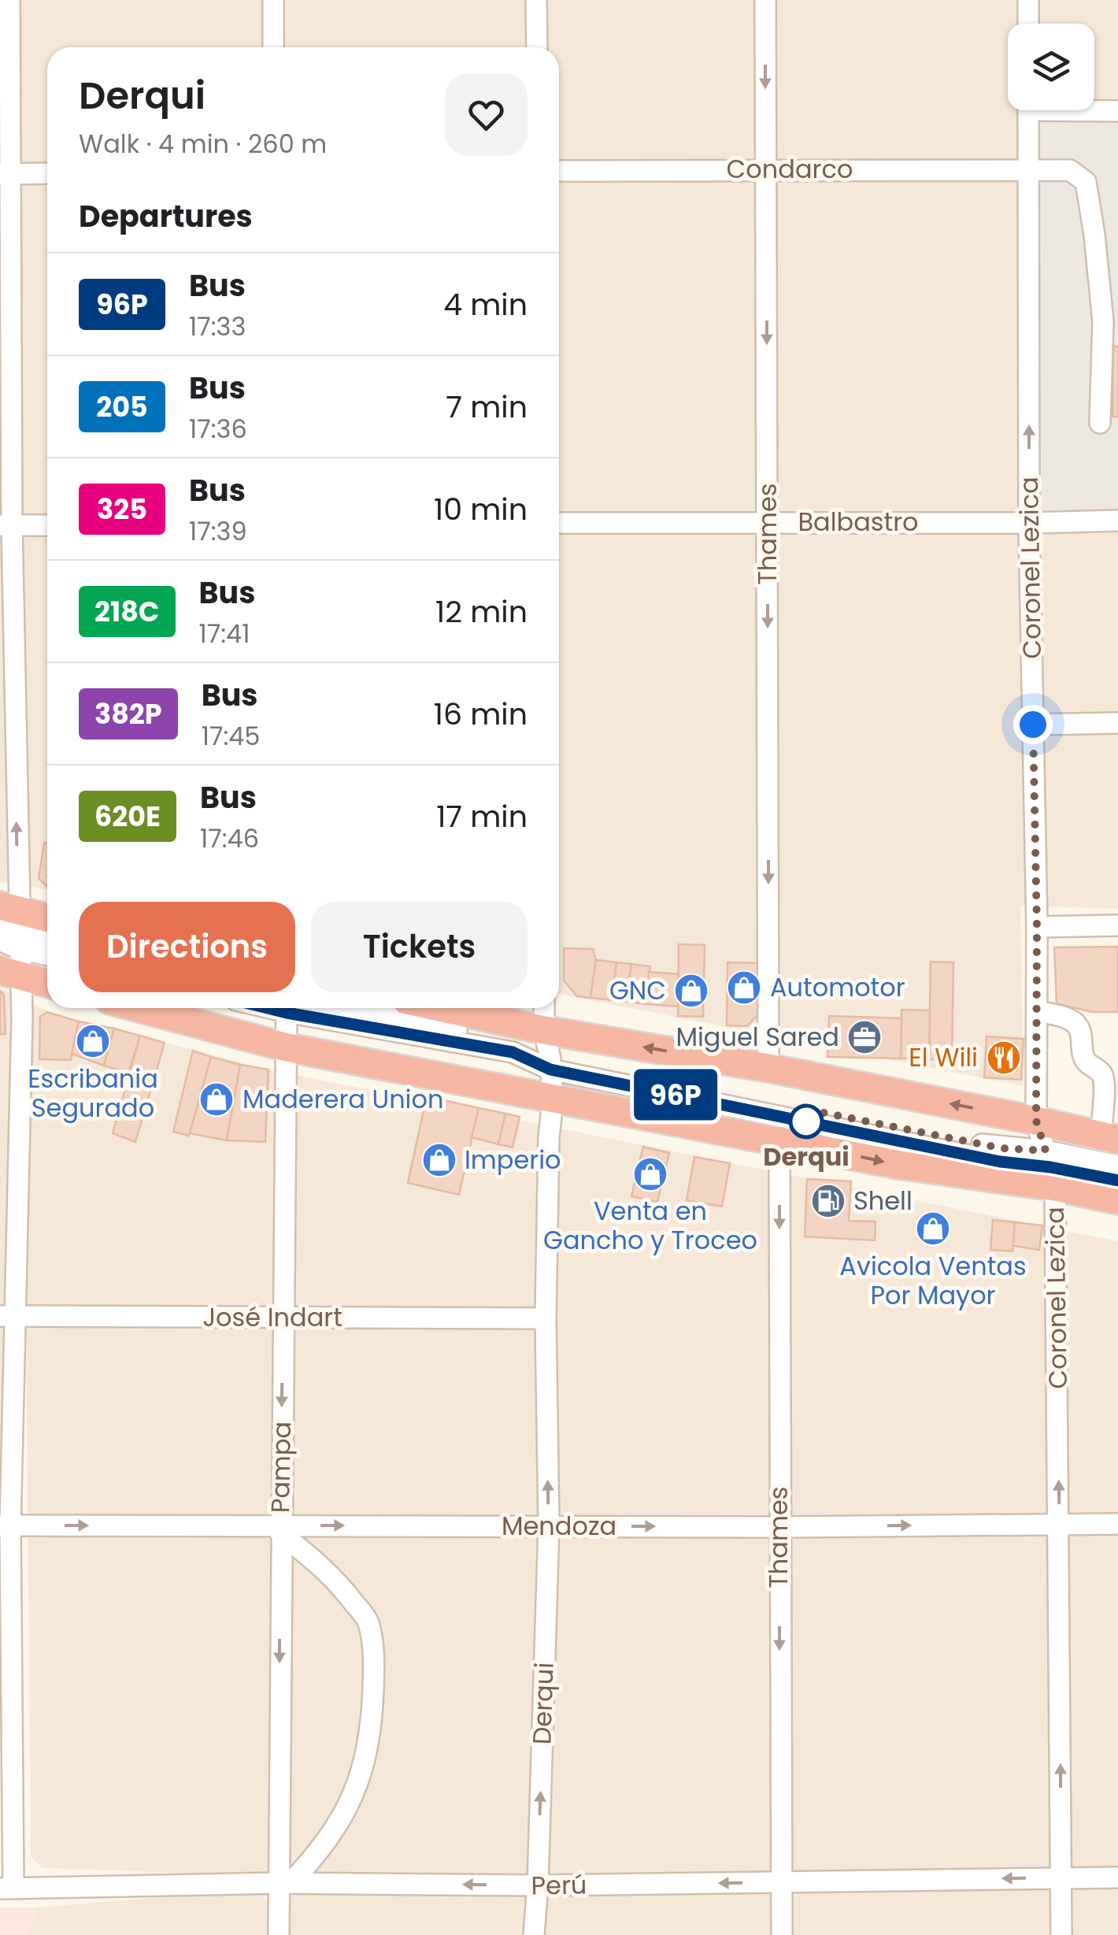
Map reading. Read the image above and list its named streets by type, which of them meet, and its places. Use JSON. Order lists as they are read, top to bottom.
{
  "streets": {
    "street": [
      "Condarco",
      "Balbastro",
      "Thames",
      "Coronel Lezica",
      "José Indart",
      "Pampa",
      "Mendoza",
      "Derqui",
      "Perú"
    ]
  },
  "crossings": [
    ["Condarco", "Thames"],
    ["Condarco", "Coronel Lezica"],
    ["Balbastro", "Thames"],
    ["Balbastro", "Coronel Lezica"],
    ["Thames", "Mendoza"],
    ["Thames", "Perú"],
    ["Coronel Lezica", "Mendoza"],
    ["Coronel Lezica", "Perú"],
    ["José Indart", "Pampa"],
    ["José Indart", "Derqui"],
    ["Pampa", "Mendoza"],
    ["Pampa", "Perú"],
    ["Mendoza", "Derqui"],
    ["Derqui", "Perú"]
  ],
  "one_way": [
    "Thames",
    "Coronel Lezica",
    "Pampa",
    "Mendoza",
    "Derqui",
    "Perú"
  ],
  "places": {
    "shop": [
      "Automotor",
      "GNC",
      "Escribania Segurado",
      "Maderera Union",
      "Imperio",
      "Venta en Gancho y Troceo",
      "Avicola Ventas Por Mayor"
    ],
    "office": ["Miguel Sared"],
    "restaurant": ["El Wili"],
    "other": ["Derqui"],
    "fuel station": ["Shell"]
  },
  "lines": ["bus line 96P"],
  "page": {
    "on_map": "96P",
    "heading": [
      ["Derqui", "Walk · 4 min · 260 m"],
      "Departures"
    ],
    "list": [
      {
        "mark": "96P",
        "name": "Bus",
        "note": "17:33",
        "value": "4 min"
      },
      {
        "mark": "205",
        "name": "Bus",
        "note": "17:36",
        "value": "7 min"
      },
      {
        "mark": "325",
        "name": "Bus",
        "note": "17:39",
        "value": "10 min"
      },
      {
        "mark": "218C",
        "name": "Bus",
        "note": "17:41",
        "value": "12 min"
      },
      {
        "mark": "382P",
        "name": "Bus",
        "note": "17:45",
        "value": "16 min"
      },
      {
        "mark": "620E",
        "name": "Bus",
        "note": "17:46",
        "value": "17 min"
      }
    ],
    "buttons": ["Directions", "Tickets"]
  }
}
